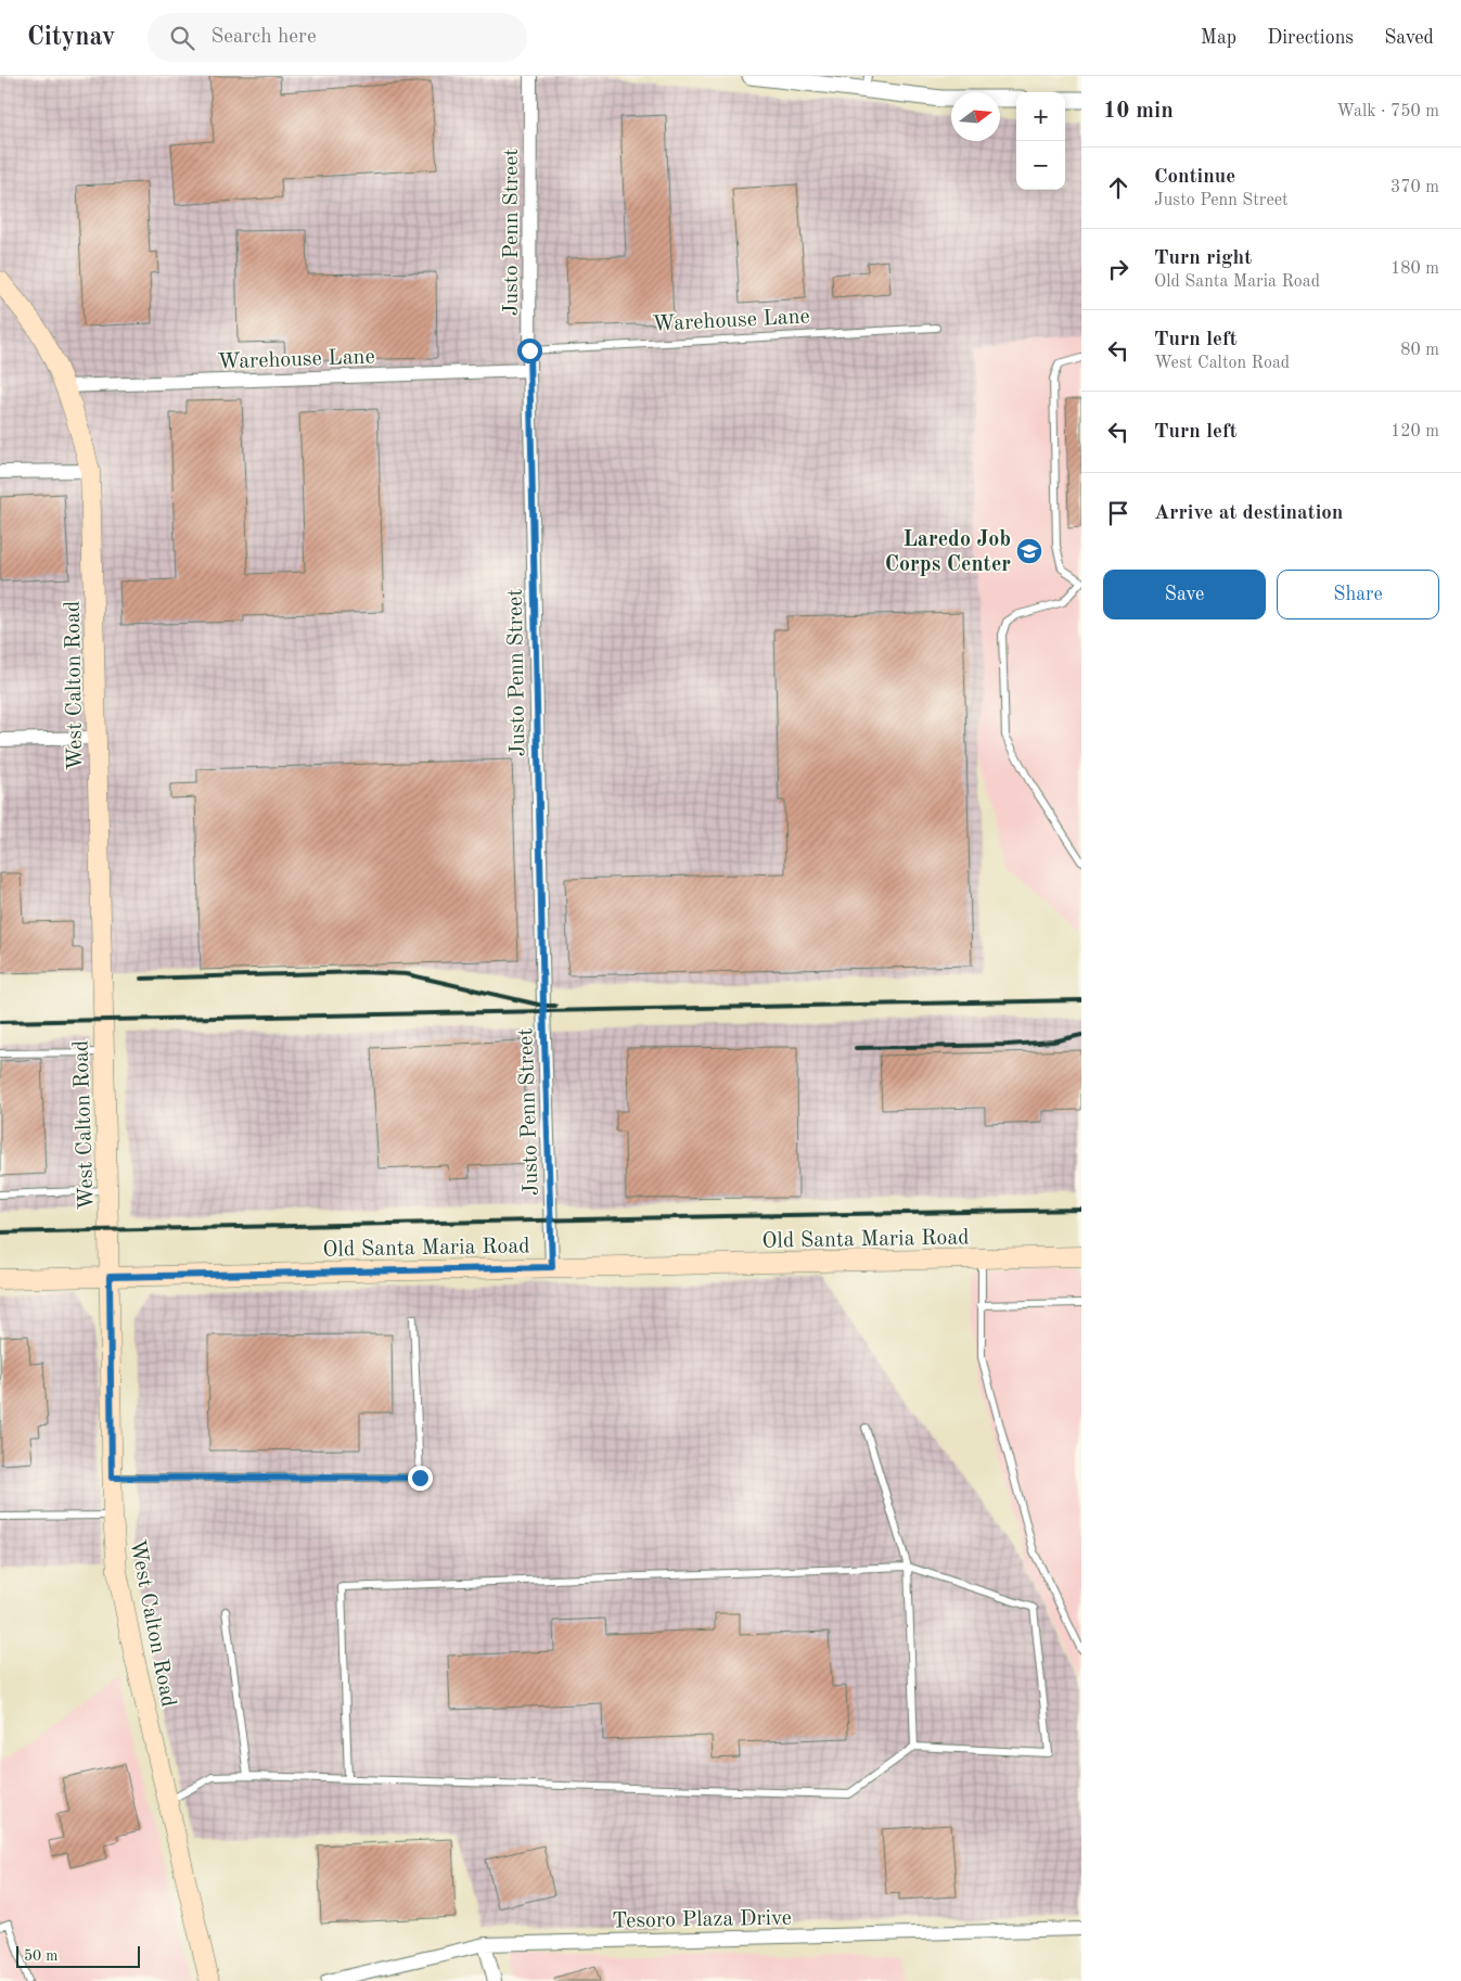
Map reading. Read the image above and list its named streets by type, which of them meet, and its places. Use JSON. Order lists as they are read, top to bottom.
{
  "streets": {
    "main road": ["West Calton Road", "Old Santa Maria Road"],
    "street": ["Justo Penn Street", "Warehouse Lane", "Tesoro Plaza Drive"]
  },
  "crossings": [
    ["Justo Penn Street", "Warehouse Lane"],
    ["Justo Penn Street", "Old Santa Maria Road"],
    ["Warehouse Lane", "West Calton Road"],
    ["West Calton Road", "Old Santa Maria Road"]
  ],
  "places": {
    "school or university": ["Laredo Job Corps Center"]
  },
  "scale_bar": "50 m",
  "north": "right",
  "page": {
    "header": "Citynav",
    "search": "Search here",
    "nav": ["Map", "Directions", "Saved"],
    "heading": ["10 min", "Walk · 750 m"],
    "map_buttons": ["+", "−"],
    "list": [
      ["Continue", "Justo Penn Street", "370 m"],
      ["Turn right", "Old Santa Maria Road", "180 m"],
      ["Turn left", "West Calton Road", "80 m"],
      ["Turn left", "120 m"],
      "Arrive at destination"
    ],
    "buttons": ["Save", "Share"],
    "scale": "50 m"
  }
}
